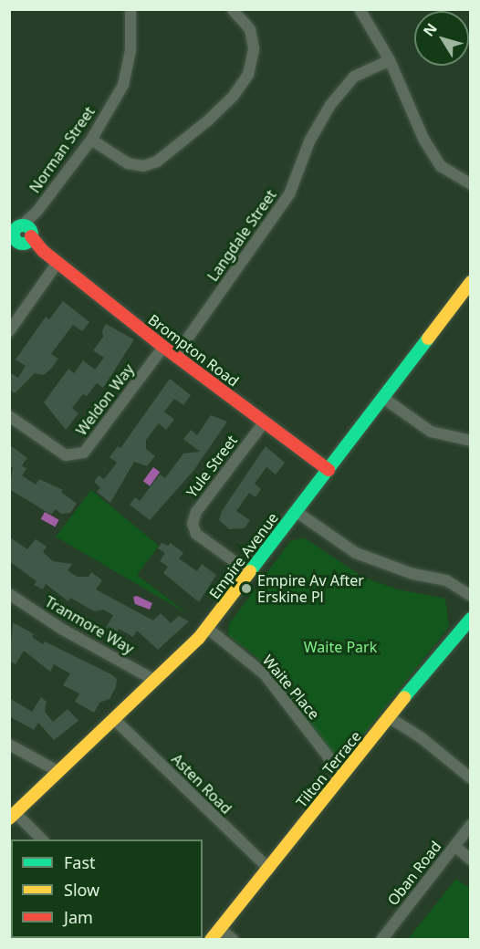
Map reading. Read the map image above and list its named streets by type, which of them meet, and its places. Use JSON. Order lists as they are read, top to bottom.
{
  "streets": {
    "street": [
      "Norman Street",
      "Langdale Street",
      "Brompton Road",
      "Weldon Way",
      "Yule Street",
      "Empire Avenue",
      "Tranmore Way",
      "Waite Place",
      "Tilton Terrace",
      "Asten Road",
      "Oban Road"
    ]
  },
  "crossings": [
    ["Norman Street", "Brompton Road"],
    ["Langdale Street", "Brompton Road"],
    ["Brompton Road", "Weldon Way"],
    ["Brompton Road", "Yule Street"],
    ["Brompton Road", "Empire Avenue"],
    ["Yule Street", "Empire Avenue"],
    ["Empire Avenue", "Tranmore Way"],
    ["Empire Avenue", "Waite Place"],
    ["Empire Avenue", "Asten Road"],
    ["Waite Place", "Tilton Terrace"],
    ["Tilton Terrace", "Asten Road"]
  ],
  "parks": ["Waite Park"],
  "places": ["Empire Av After Erskine Pl"],
  "legend": ["Fast", "Slow", "Jam"],
  "north": "top left"
}
